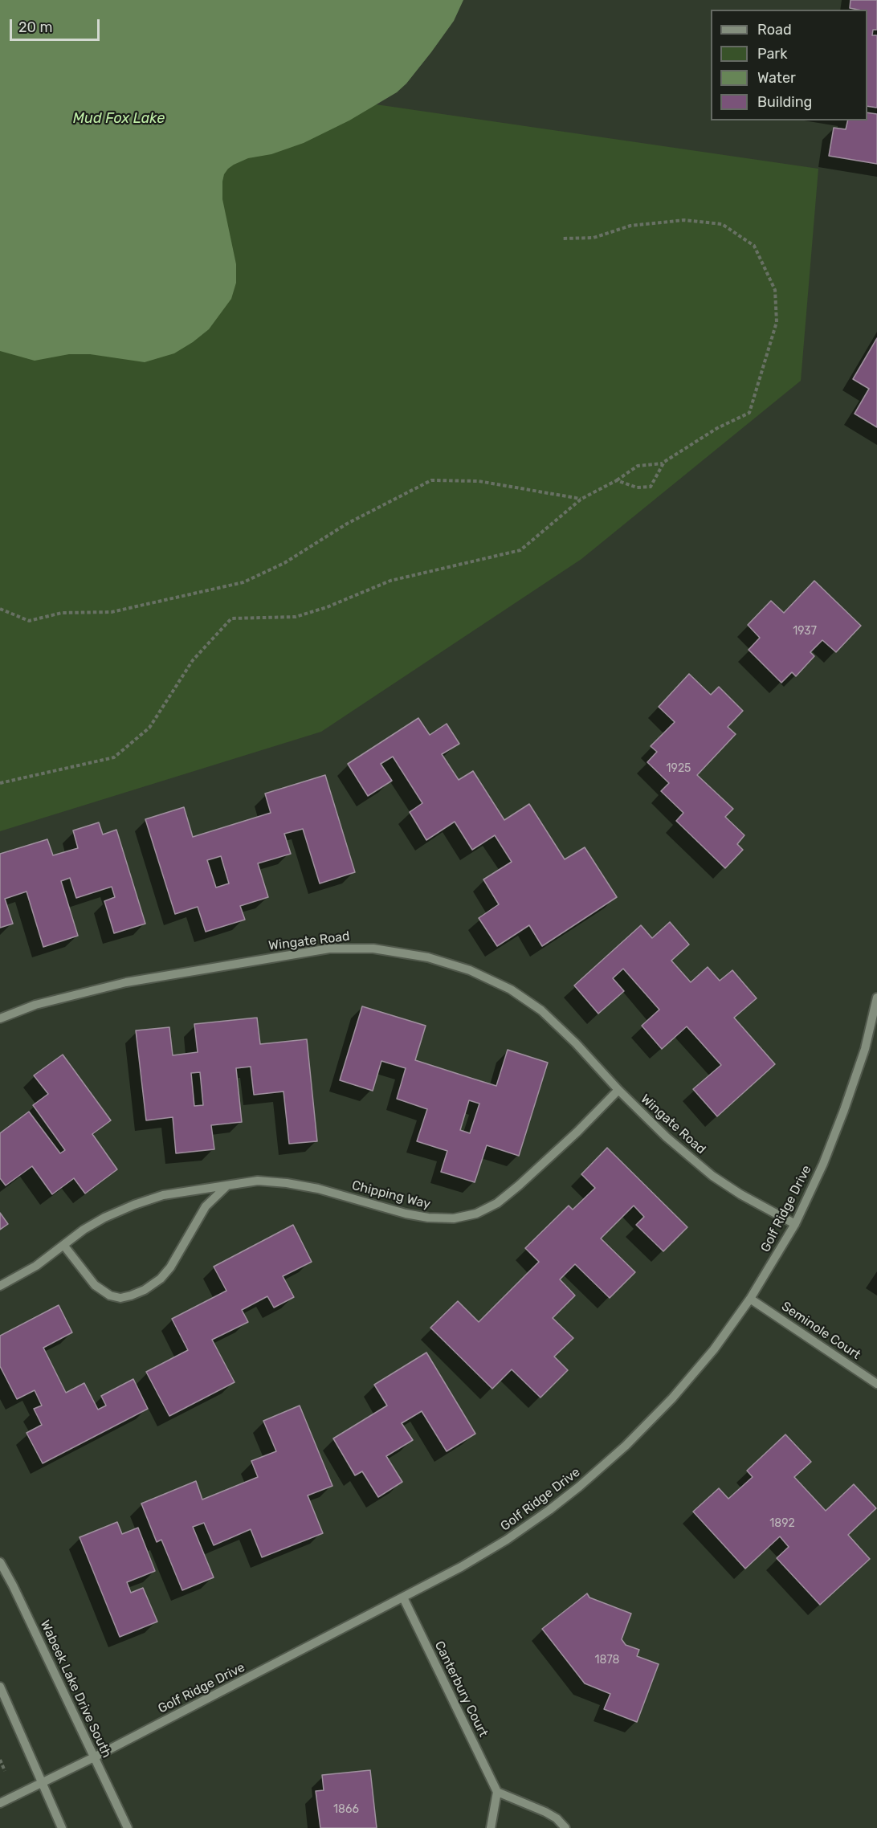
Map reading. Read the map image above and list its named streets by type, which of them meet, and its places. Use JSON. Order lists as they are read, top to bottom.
{
  "streets": {
    "street": [
      "Wingate Road",
      "Chipping Way",
      "Golf Ridge Drive",
      "Seminole Court",
      "Wabeek Lake Drive South",
      "Canterbury Court"
    ]
  },
  "crossings": [
    ["Wingate Road", "Chipping Way"],
    ["Wingate Road", "Golf Ridge Drive"],
    ["Golf Ridge Drive", "Seminole Court"],
    ["Golf Ridge Drive", "Wabeek Lake Drive South"],
    ["Golf Ridge Drive", "Canterbury Court"]
  ],
  "water": ["Mud Fox Lake"],
  "house_numbers": [
    "1937",
    "1925",
    "1892",
    "1878",
    "1866"
  ],
  "legend": [
    "Road",
    "Park",
    "Water",
    "Building"
  ],
  "scale_bar": "20 m"
}
